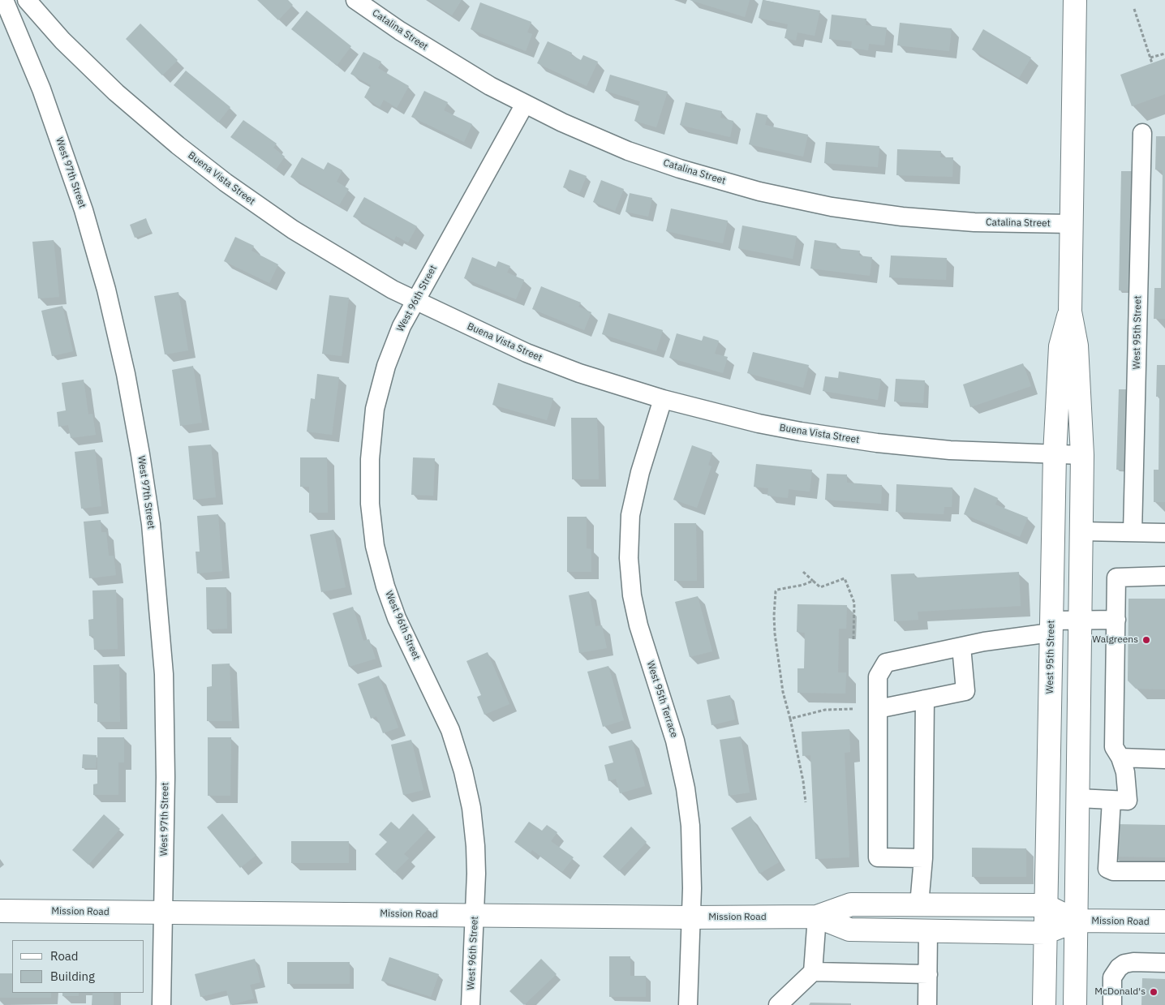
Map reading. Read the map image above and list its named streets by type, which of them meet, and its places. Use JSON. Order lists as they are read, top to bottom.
{
  "streets": {
    "main road": ["West 95th Street", "Mission Road"],
    "street": [
      "Catalina Street",
      "West 97th Street",
      "Buena Vista Street",
      "West 96th Street",
      "West 95th Terrace"
    ]
  },
  "crossings": [
    ["Catalina Street", "West 96th Street"],
    ["Catalina Street", "West 95th Street"],
    ["West 97th Street", "Mission Road"],
    ["Buena Vista Street", "West 96th Street"],
    ["Buena Vista Street", "West 95th Street"],
    ["Buena Vista Street", "West 95th Terrace"],
    ["West 96th Street", "Mission Road"],
    ["West 95th Street", "Mission Road"],
    ["West 95th Terrace", "Mission Road"]
  ],
  "places": ["Walgreens", "McDonald's"],
  "legend": ["Road", "Building"]
}
